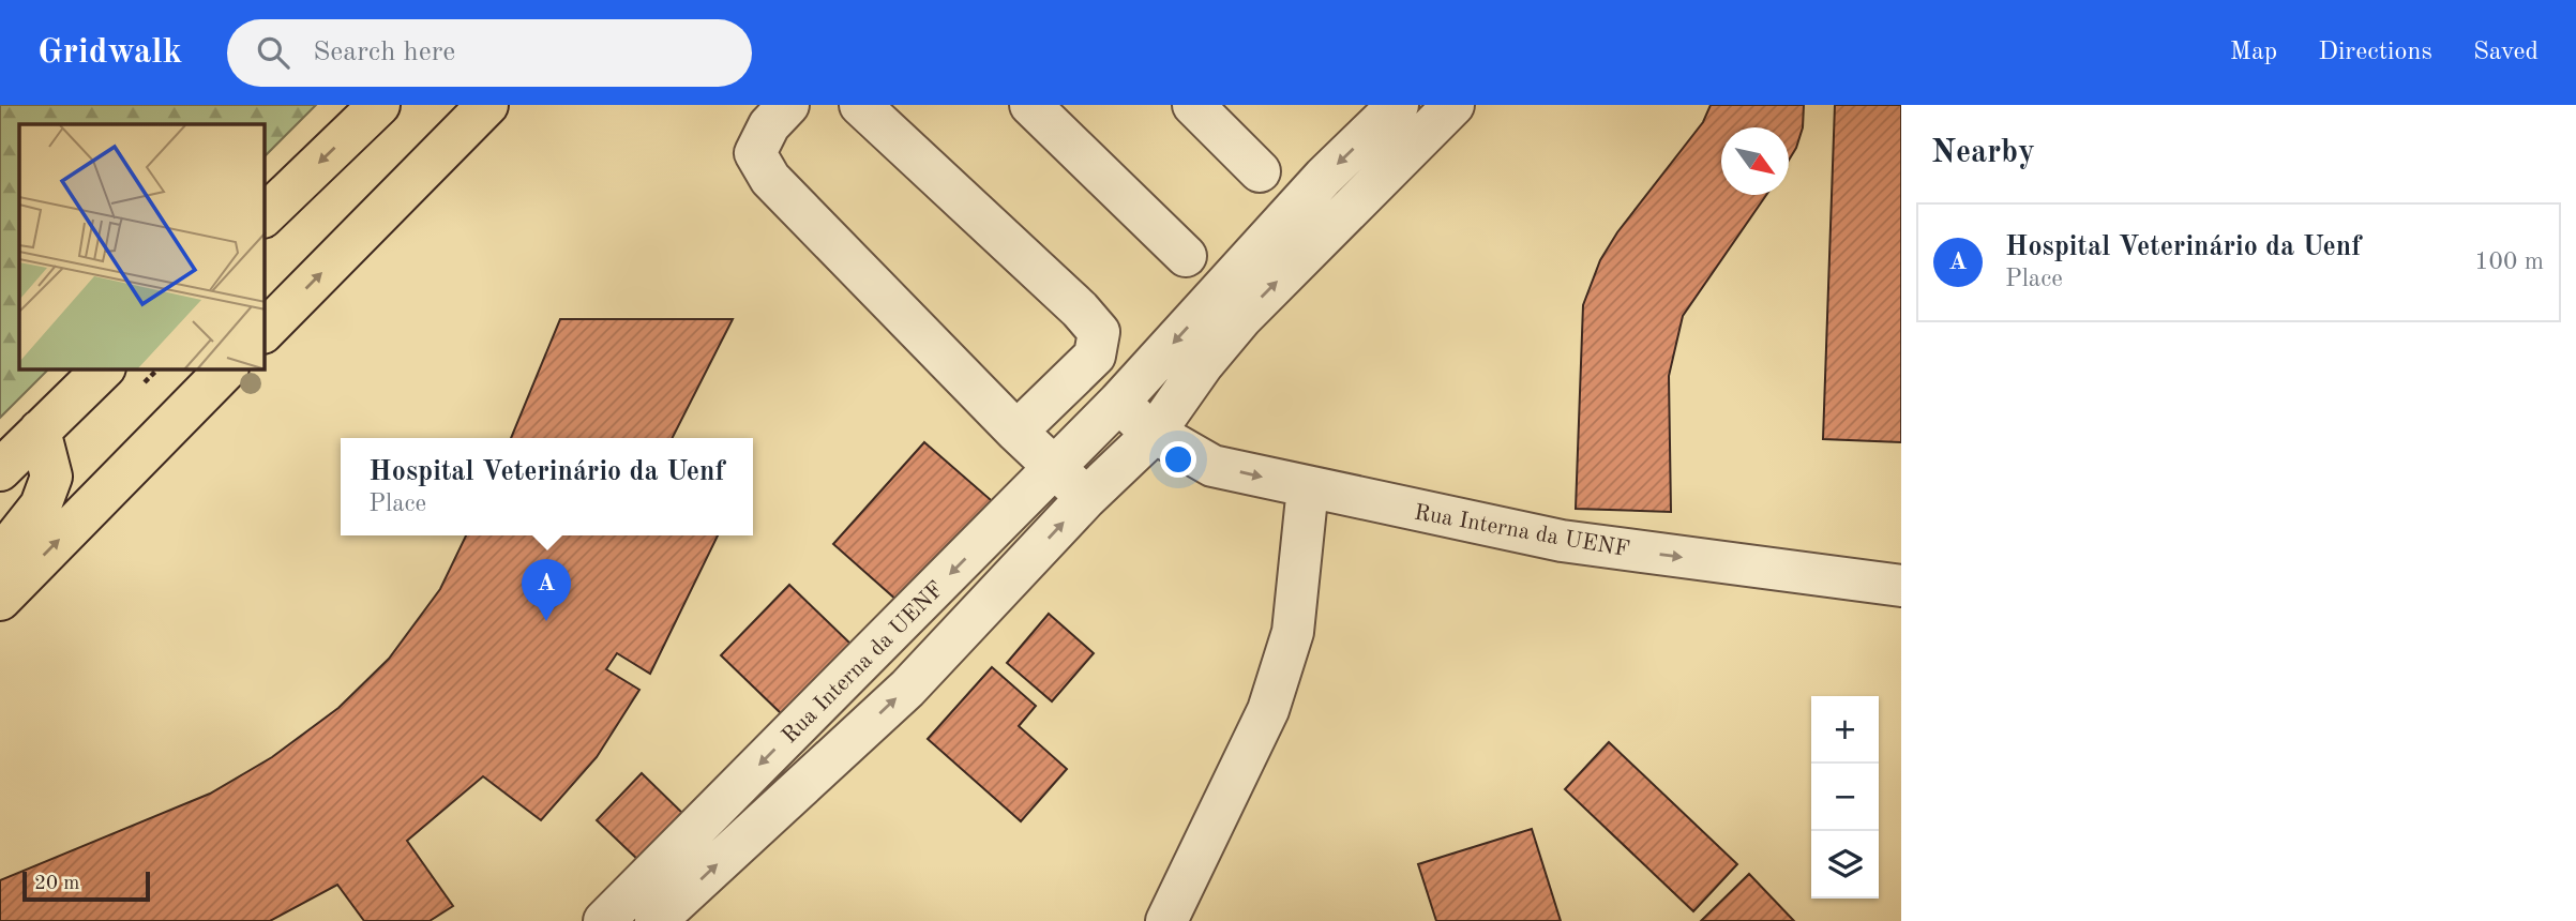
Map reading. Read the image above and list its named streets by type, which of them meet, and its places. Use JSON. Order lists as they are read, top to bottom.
{
  "streets": {
    "lane": ["Rua Interna da UENF"]
  },
  "scale_bar": "20 m",
  "north": "bottom right",
  "page": {
    "header": "Gridwalk",
    "search": "Search here",
    "nav": ["Map", "Directions", "Saved"],
    "heading": "Nearby",
    "list": [
      {
        "mark": "A",
        "name": "Hospital Veterinário da Uenf",
        "note": "Place",
        "value": "100 m"
      }
    ],
    "popup": ["Hospital Veterinário da Uenf", "Place"],
    "pins": "A",
    "map_buttons": ["+", "−"],
    "scale": "20 m"
  }
}
